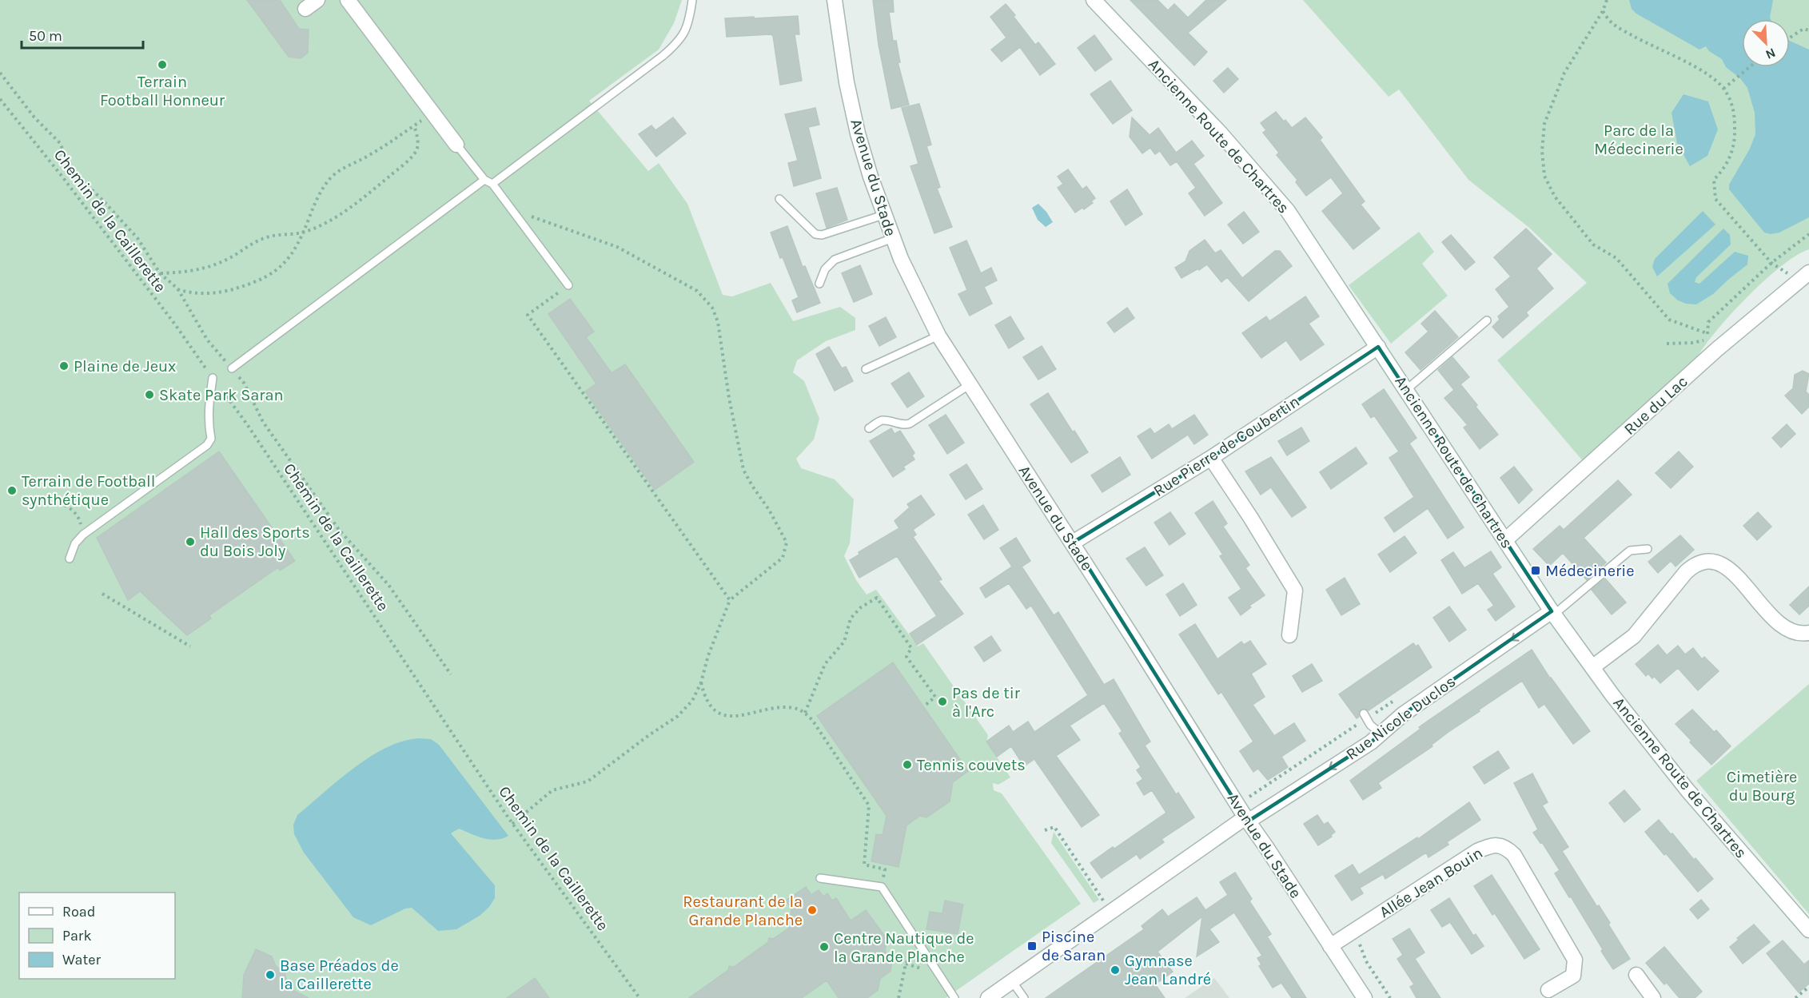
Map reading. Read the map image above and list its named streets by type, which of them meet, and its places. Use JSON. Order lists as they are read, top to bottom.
{
  "streets": {
    "street": [
      "Ancienne Route de Chartres",
      "Avenue du Stade",
      "Rue du Lac",
      "Rue Pierre de Coubertin",
      "Rue Nicole Duclos",
      "Allée Jean Bouin"
    ],
    "path": ["Chemin de la Caillerette"]
  },
  "crossings": [
    ["Ancienne Route de Chartres", "Rue du Lac"],
    ["Ancienne Route de Chartres", "Rue Pierre de Coubertin"],
    ["Ancienne Route de Chartres", "Rue Nicole Duclos"],
    ["Avenue du Stade", "Rue Pierre de Coubertin"],
    ["Avenue du Stade", "Rue Nicole Duclos"],
    ["Avenue du Stade", "Allée Jean Bouin"]
  ],
  "one_way": ["Rue Nicole Duclos"],
  "parks": ["Parc de la Médecinerie", "Cimetière du Bourg"],
  "places": {
    "other": [
      "Terrain Football Honneur",
      "Plaine de Jeux",
      "Skate Park Saran",
      "Terrain de Football synthétique",
      "Hall des Sports du Bois Joly",
      "Pas de tir à l'Arc",
      "Tennis couvets",
      "Restaurant de la Grande Planche",
      "Centre Nautique de la Grande Planche",
      "Gymnase Jean Landré",
      "Base Préados de la Caillerette"
    ],
    "transit": ["Médecinerie", "Piscine de Saran"]
  },
  "legend": ["Road", "Park", "Water"],
  "scale_bar": "50 m",
  "north": "bottom right"
}
